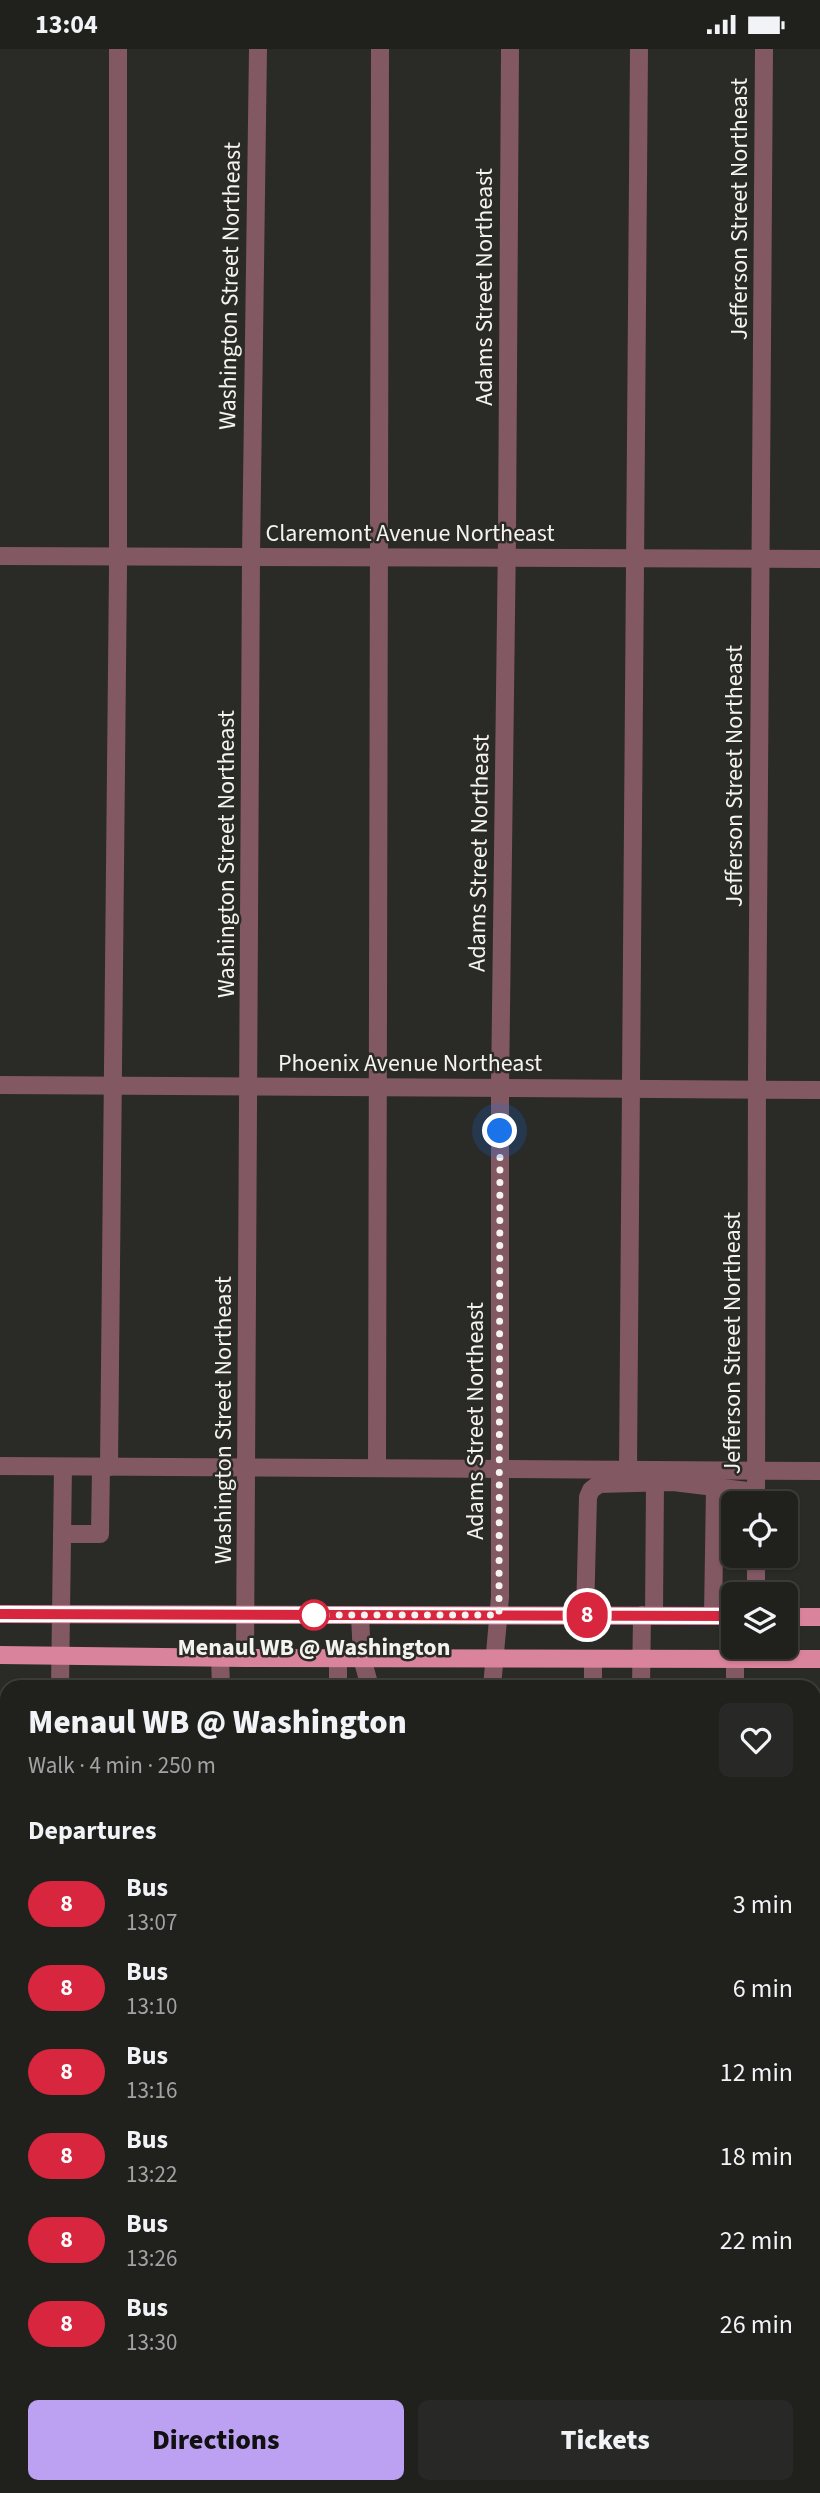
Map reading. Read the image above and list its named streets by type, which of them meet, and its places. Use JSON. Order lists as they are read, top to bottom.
{
  "streets": {
    "street": [
      "Jefferson Street Northeast",
      "Washington Street Northeast",
      "Adams Street Northeast",
      "Claremont Avenue Northeast",
      "Phoenix Avenue Northeast"
    ]
  },
  "crossings": [
    ["Jefferson Street Northeast", "Claremont Avenue Northeast"],
    ["Jefferson Street Northeast", "Phoenix Avenue Northeast"],
    ["Washington Street Northeast", "Claremont Avenue Northeast"],
    ["Washington Street Northeast", "Phoenix Avenue Northeast"],
    ["Adams Street Northeast", "Claremont Avenue Northeast"],
    ["Adams Street Northeast", "Phoenix Avenue Northeast"]
  ],
  "places": ["Menaul WB @ Washington"],
  "lines": ["bus line 8"],
  "page": {
    "status": "13:04",
    "on_map": "8",
    "heading": [
      ["Menaul WB @ Washington", "Walk · 4 min · 250 m"],
      "Departures"
    ],
    "list": [
      {
        "mark": "8",
        "name": "Bus",
        "note": "13:07",
        "value": "3 min"
      },
      {
        "mark": "8",
        "name": "Bus",
        "note": "13:10",
        "value": "6 min"
      },
      {
        "mark": "8",
        "name": "Bus",
        "note": "13:16",
        "value": "12 min"
      },
      {
        "mark": "8",
        "name": "Bus",
        "note": "13:22",
        "value": "18 min"
      },
      {
        "mark": "8",
        "name": "Bus",
        "note": "13:26",
        "value": "22 min"
      },
      {
        "mark": "8",
        "name": "Bus",
        "note": "13:30",
        "value": "26 min"
      }
    ],
    "buttons": ["Directions", "Tickets"]
  }
}
